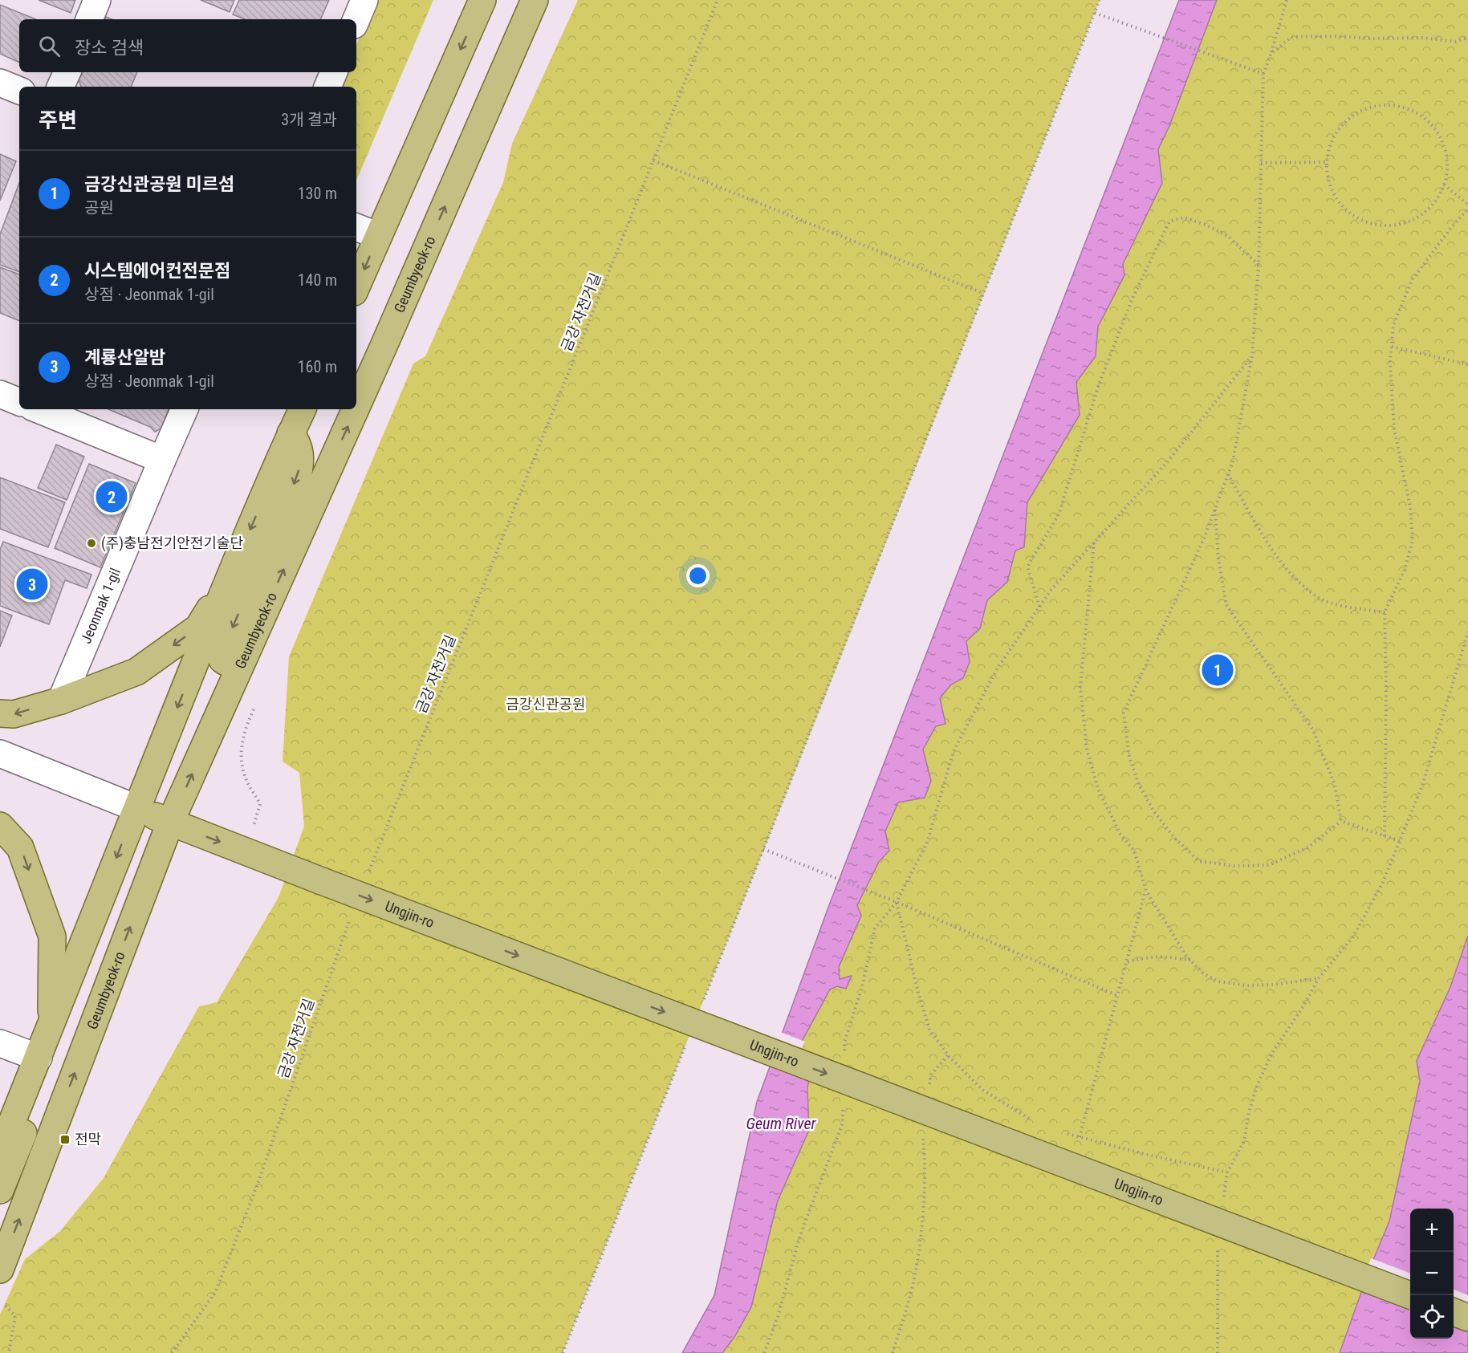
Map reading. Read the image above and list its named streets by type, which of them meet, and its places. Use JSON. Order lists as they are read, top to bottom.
{
  "streets": {
    "main road": ["Geumbyeok-ro", "Ungjin-ro"],
    "street": ["Jeonmak 1-gil"],
    "path": ["금강 자전거길"]
  },
  "crossings": [
    ["Geumbyeok-ro", "Ungjin-ro"]
  ],
  "one_way": ["Ungjin-ro"],
  "water": ["Geum River"],
  "parks": ["금강신관공원"],
  "places": {
    "other": ["(주)충남전기안전기술단"],
    "transit": ["전막"]
  },
  "page": {
    "search": "장소 검색",
    "heading": ["주변", "3개 결과"],
    "list": [
      {
        "mark": "1",
        "name": "금강신관공원 미르섬",
        "note": "공원",
        "value": "130 m"
      },
      {
        "mark": "2",
        "name": "시스템에어컨전문점",
        "note": "상점 · Jeonmak 1-gil",
        "value": "140 m"
      },
      {
        "mark": "3",
        "name": "계룡산알밤",
        "note": "상점 · Jeonmak 1-gil",
        "value": "160 m"
      }
    ],
    "pins": ["2", "3", "1"],
    "map_buttons": ["+", "−"]
  }
}
